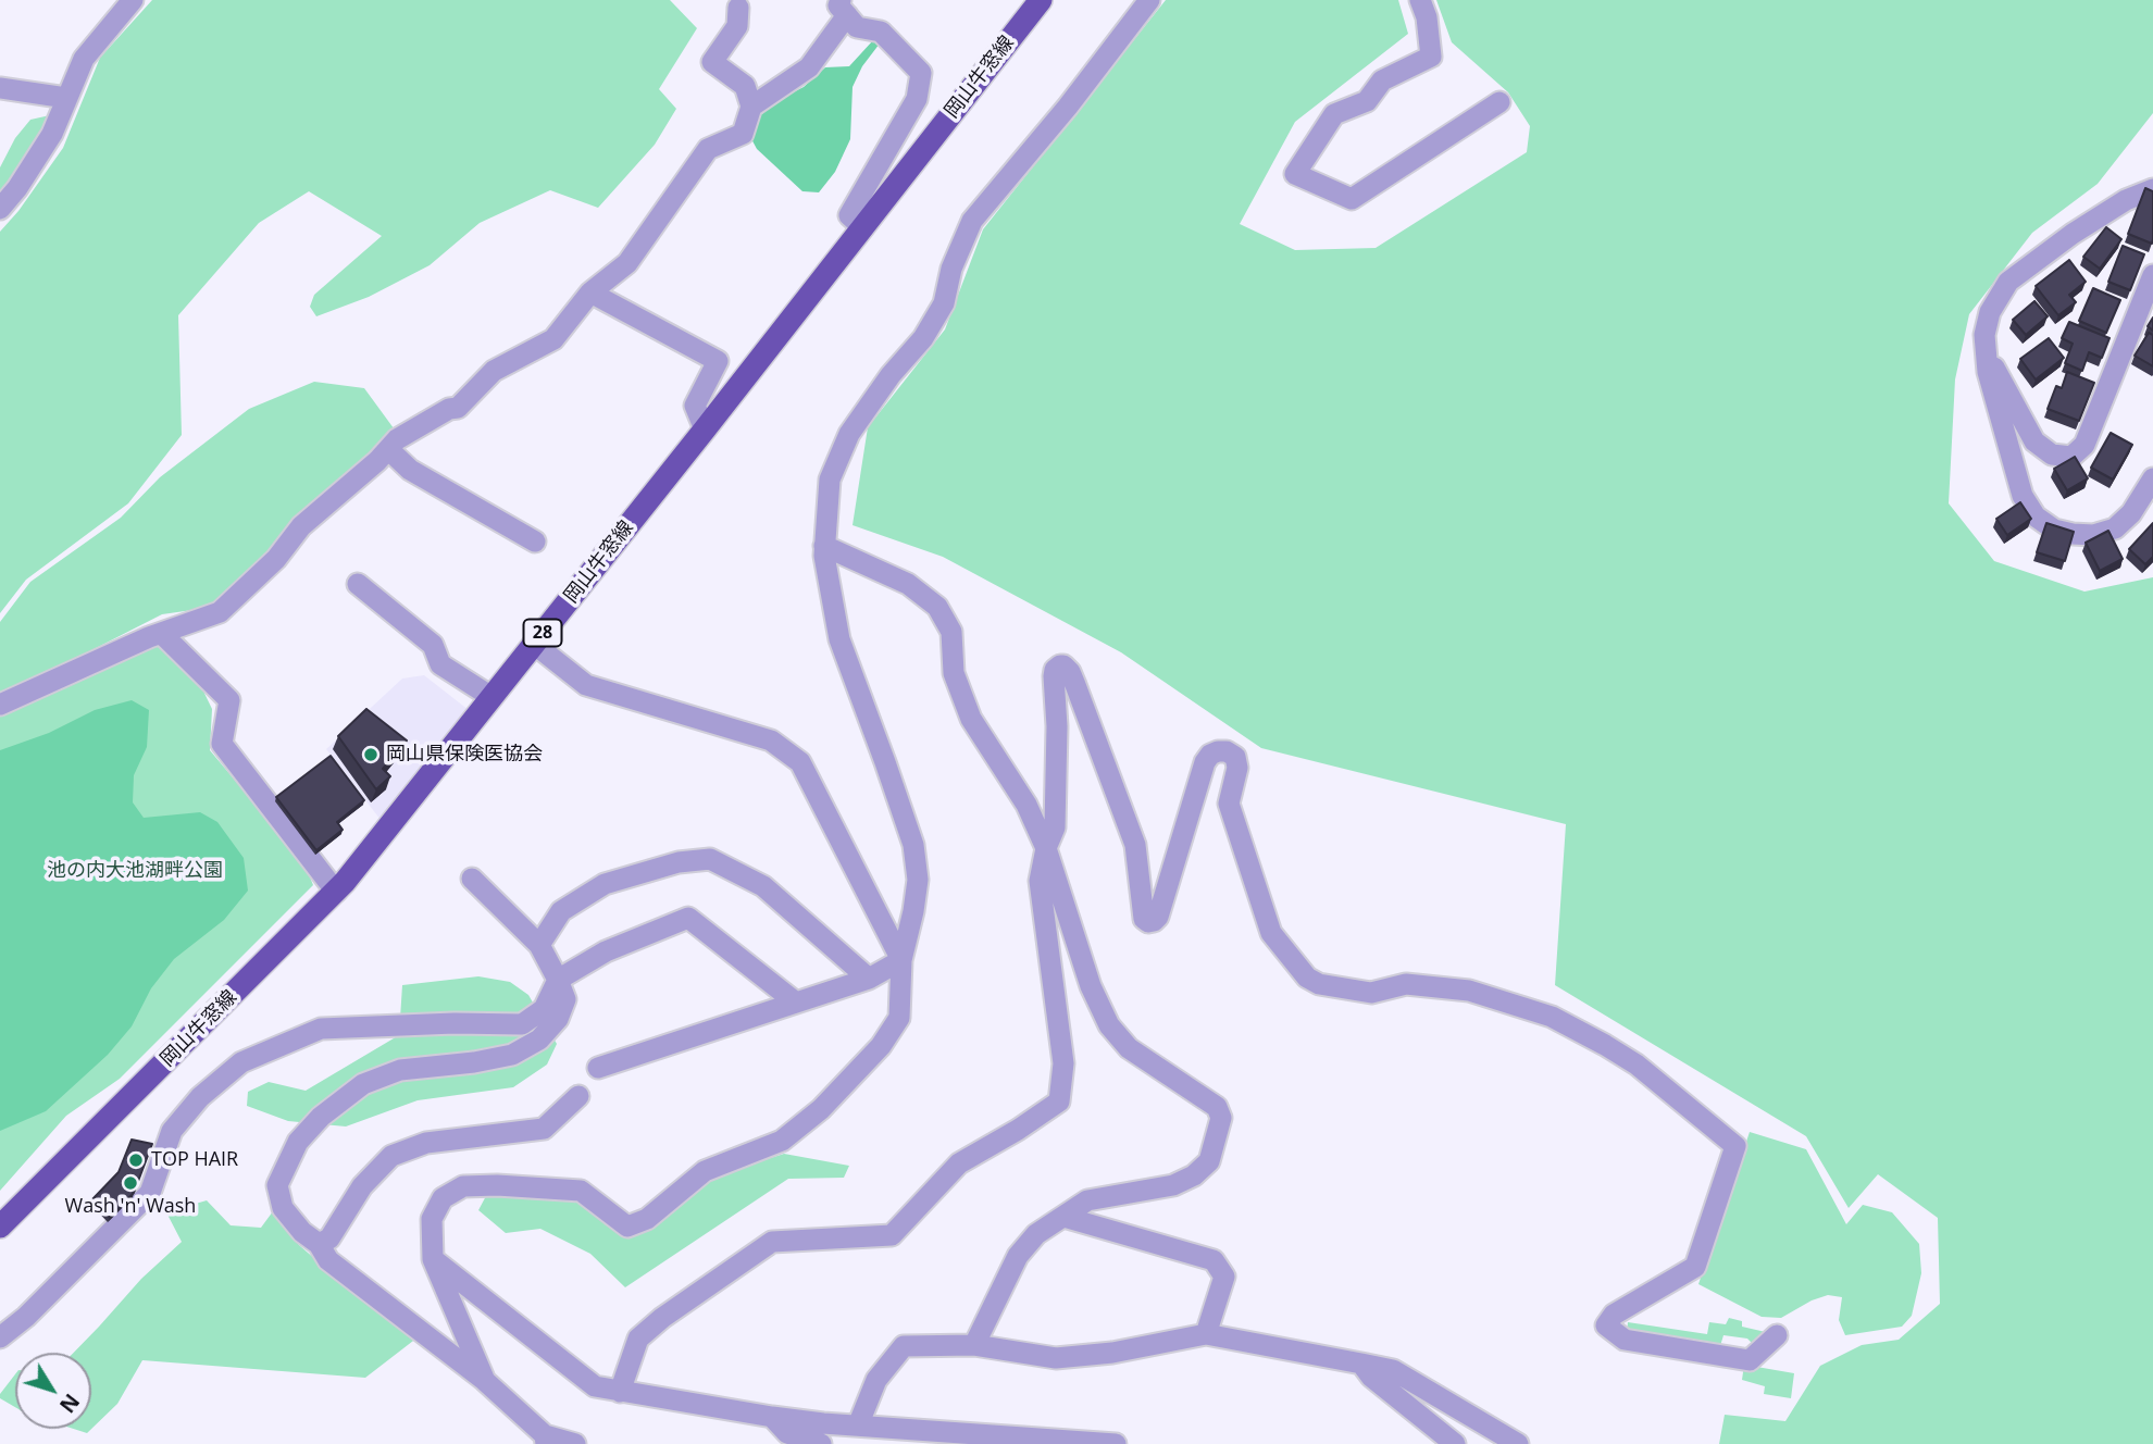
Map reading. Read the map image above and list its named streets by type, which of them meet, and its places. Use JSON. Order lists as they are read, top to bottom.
{
  "streets": {
    "main road": ["岡山牛窓線", "28"]
  },
  "parks": ["池の内大池湖畔公園"],
  "places": ["岡山県保険医協会", "TOP HAIR", "Wash 'n' Wash"],
  "north": "bottom right"
}
